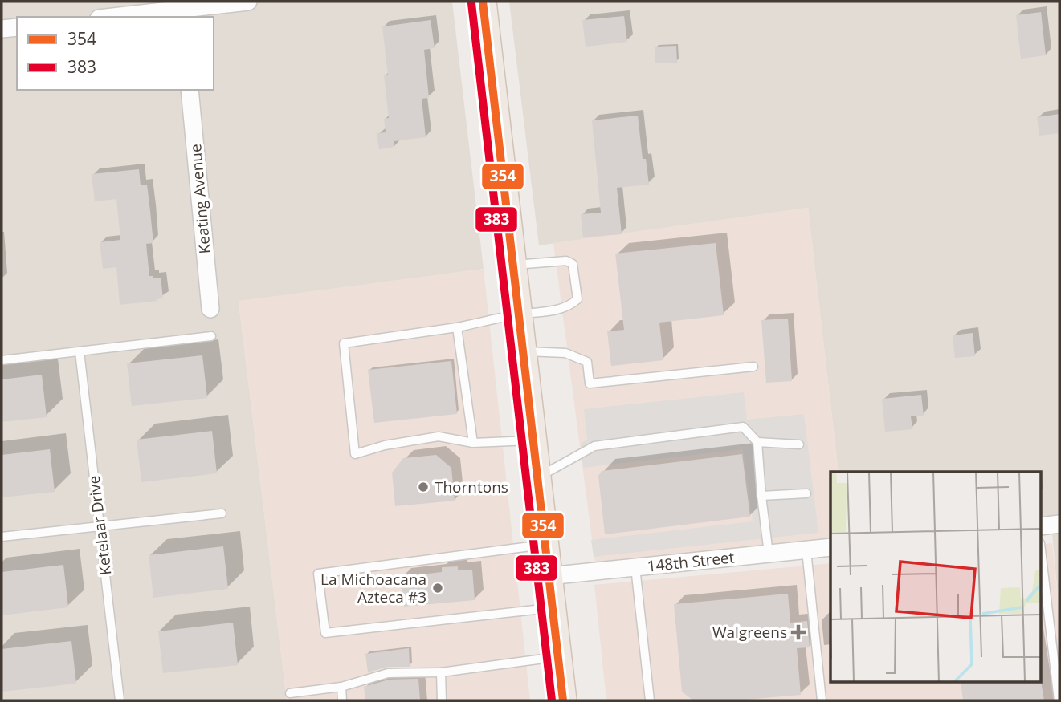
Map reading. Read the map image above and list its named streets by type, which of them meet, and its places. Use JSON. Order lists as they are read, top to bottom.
{
  "streets": {
    "street": ["Keating Avenue", "148th Street"],
    "lane": ["Ketelaar Drive"]
  },
  "places": {
    "other": ["Thorntons", "La Michoacana Azteca #3"],
    "health": ["Walgreens"]
  },
  "lines": ["transit line 354", "transit line 383"],
  "legend": ["354", "383"]
}
